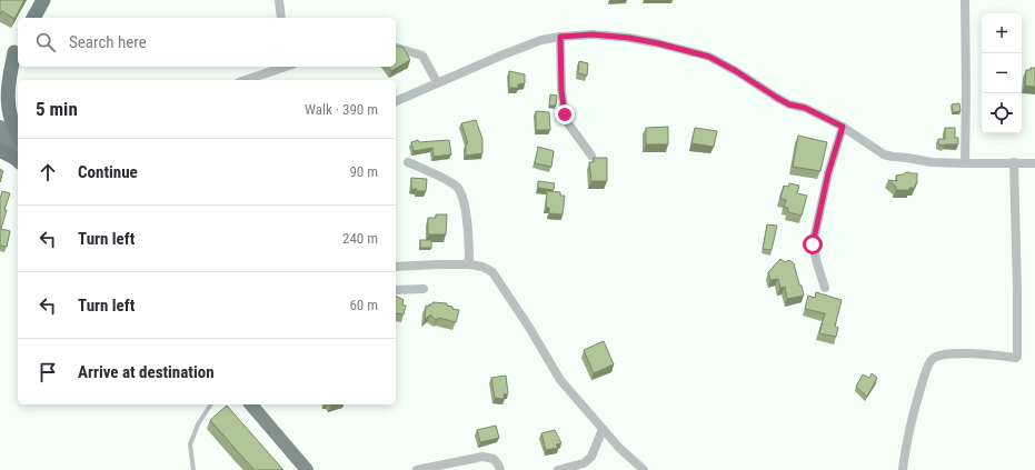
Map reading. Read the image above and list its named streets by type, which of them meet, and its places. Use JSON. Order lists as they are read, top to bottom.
{
  "page": {
    "map_buttons": ["+", "−"],
    "search": "Search here",
    "heading": ["5 min", "Walk · 390 m"],
    "list": [
      ["Continue", "90 m"],
      ["Turn left", "240 m"],
      ["Turn left", "60 m"],
      "Arrive at destination"
    ]
  }
}
